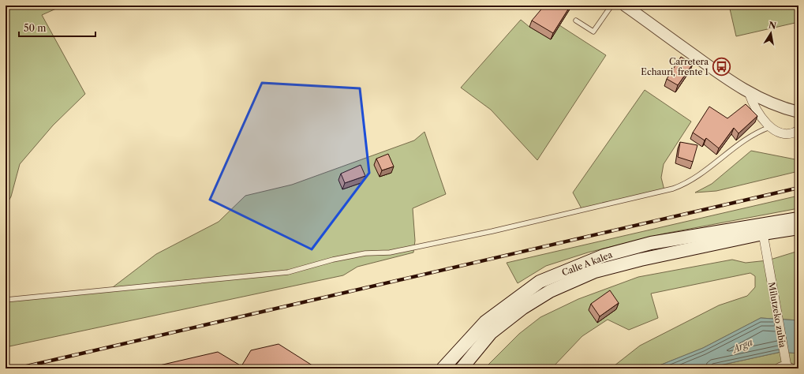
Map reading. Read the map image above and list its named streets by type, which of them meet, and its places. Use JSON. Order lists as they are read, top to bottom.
{
  "streets": {
    "main road": ["Calle A kalea"],
    "street": ["Milutzeko zubia"]
  },
  "crossings": [
    ["Calle A kalea", "Milutzeko zubia"]
  ],
  "water": ["Arga"],
  "places": {
    "bus stop": ["Carretera Echauri, frente 1"]
  },
  "scale_bar": "50 m",
  "north": "top"
}
